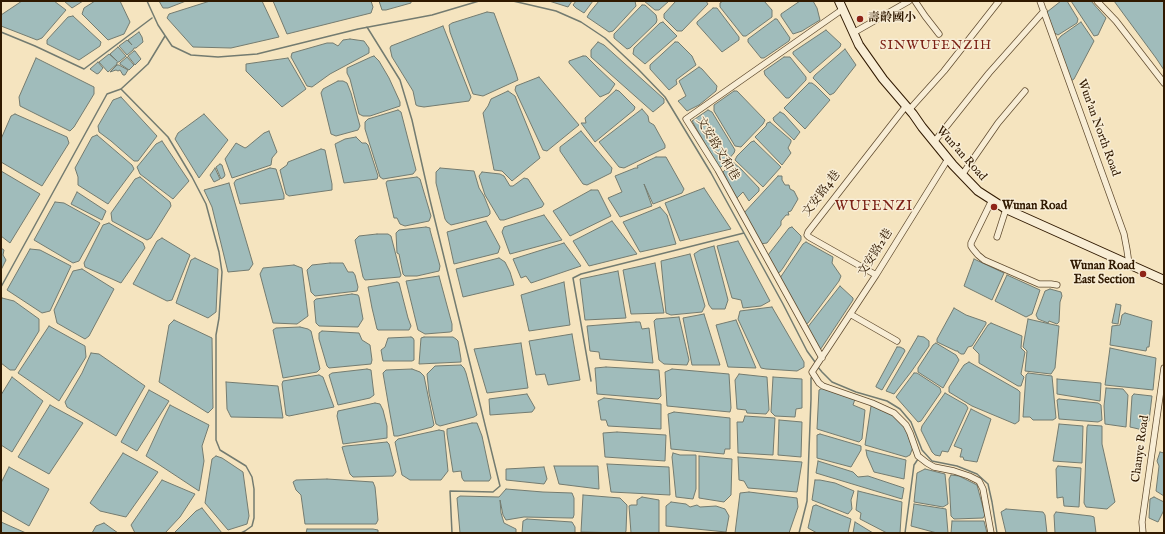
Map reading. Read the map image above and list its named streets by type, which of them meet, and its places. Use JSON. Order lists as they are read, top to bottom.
{
  "streets": {
    "street": [
      "Wun'an North Road",
      "文安路文和巷",
      "Wun'an Road",
      "文安路4巷",
      "文安路2巷",
      "Chanye Road"
    ]
  },
  "crossings": [
    ["Wun'an North Road", "Wun'an Road"],
    ["文安路文和巷", "Wun'an Road"],
    ["文安路文和巷", "文安路2巷"],
    ["Wun'an Road", "文安路4巷"],
    ["Wun'an Road", "文安路2巷"],
    ["文安路4巷", "文安路2巷"]
  ],
  "districts": ["SINWUFENZIH", "WUFENZI"],
  "places": ["壽齡國小", "Wunan Road", "Wunan Road East Section"]
}
